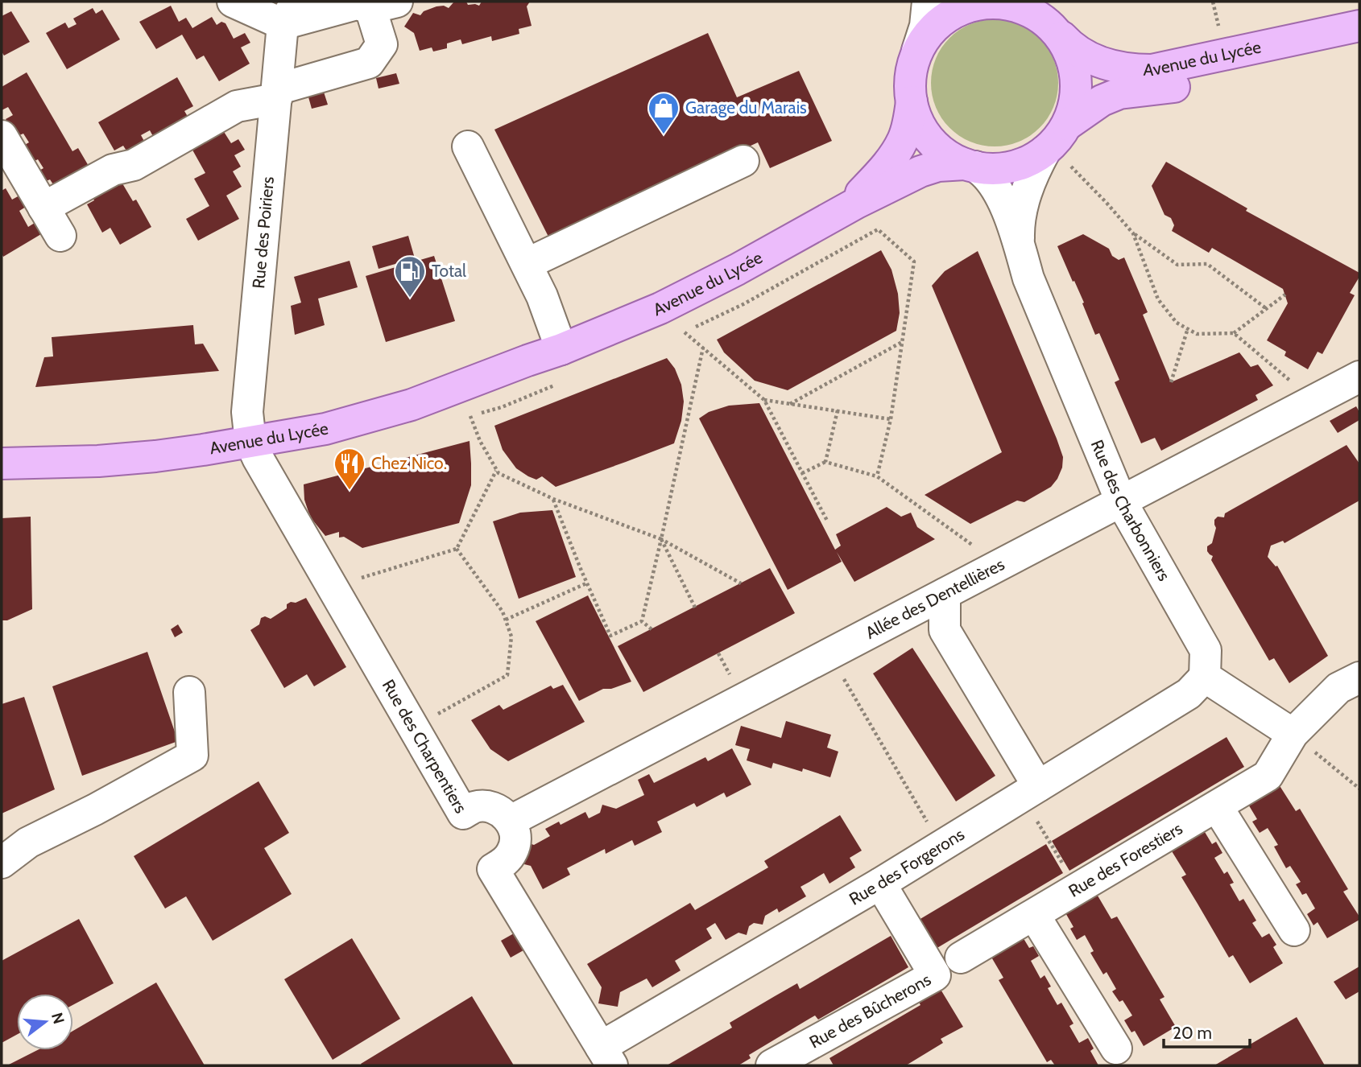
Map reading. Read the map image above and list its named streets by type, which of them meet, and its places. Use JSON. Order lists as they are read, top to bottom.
{
  "streets": {
    "main road": ["Avenue du Lycée"],
    "street": [
      "Rue des Poiriers",
      "Rue des Charbonniers",
      "Allée des Dentellières",
      "Rue des Charpentiers",
      "Rue des Forestiers",
      "Rue des Forgerons",
      "Rue des Bûcherons"
    ]
  },
  "crossings": [
    ["Avenue du Lycée", "Rue des Poiriers"],
    ["Avenue du Lycée", "Rue des Charbonniers"],
    ["Avenue du Lycée", "Rue des Charpentiers"],
    ["Rue des Poiriers", "Rue des Charpentiers"],
    ["Rue des Charbonniers", "Allée des Dentellières"],
    ["Rue des Charbonniers", "Rue des Forgerons"],
    ["Allée des Dentellières", "Rue des Charpentiers"],
    ["Rue des Forgerons", "Rue des Bûcherons"]
  ],
  "places": {
    "shop": ["Garage du Marais"],
    "fuel station": ["Total"],
    "restaurant": ["Chez Nico."]
  },
  "scale_bar": "20 m",
  "north": "right"
}
